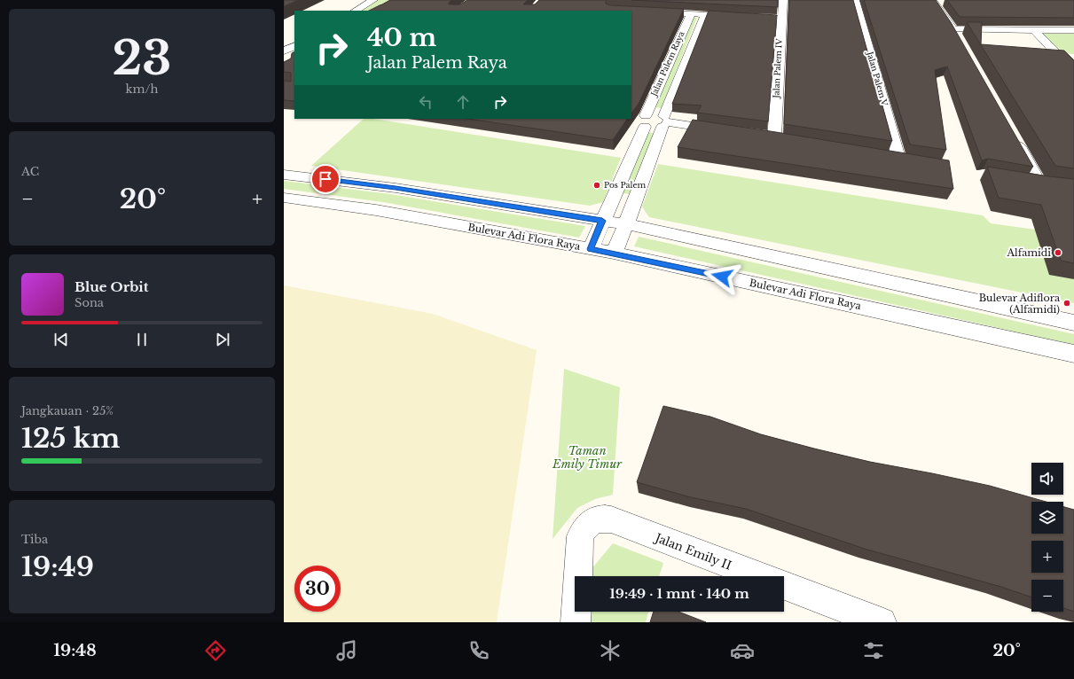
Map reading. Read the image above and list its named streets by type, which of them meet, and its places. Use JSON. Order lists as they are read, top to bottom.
{
  "streets": {
    "street": [
      "Jalan Palem Raya",
      "Jalan Palem IV",
      "Jalan Palem V",
      "Bulevar Adi Flora Raya",
      "Jalan Emily II"
    ]
  },
  "crossings": [
    ["Jalan Palem Raya", "Bulevar Adi Flora Raya"]
  ],
  "parks": ["Taman Emily Timur"],
  "places": ["Pos Palem", "Alfamidi", "Bulevar Adiflora (Alfamidi)"],
  "page": {
    "tile": [
      ["23", "km/h"],
      "AC",
      ["Jangkauan · 25%", "125 km"],
      ["Tiba", "19:49"]
    ],
    "turn": ["40 m", "Jalan Palem Raya"],
    "heat": ["−", "20°", "+"],
    "song": ["Blue Orbit", "Sona"],
    "map_buttons": ["+", "−"],
    "limit": "30",
    "trip": "19:49 · 1 mnt · 140 m",
    "tabs": ["19:48", "20°"]
  }
}
